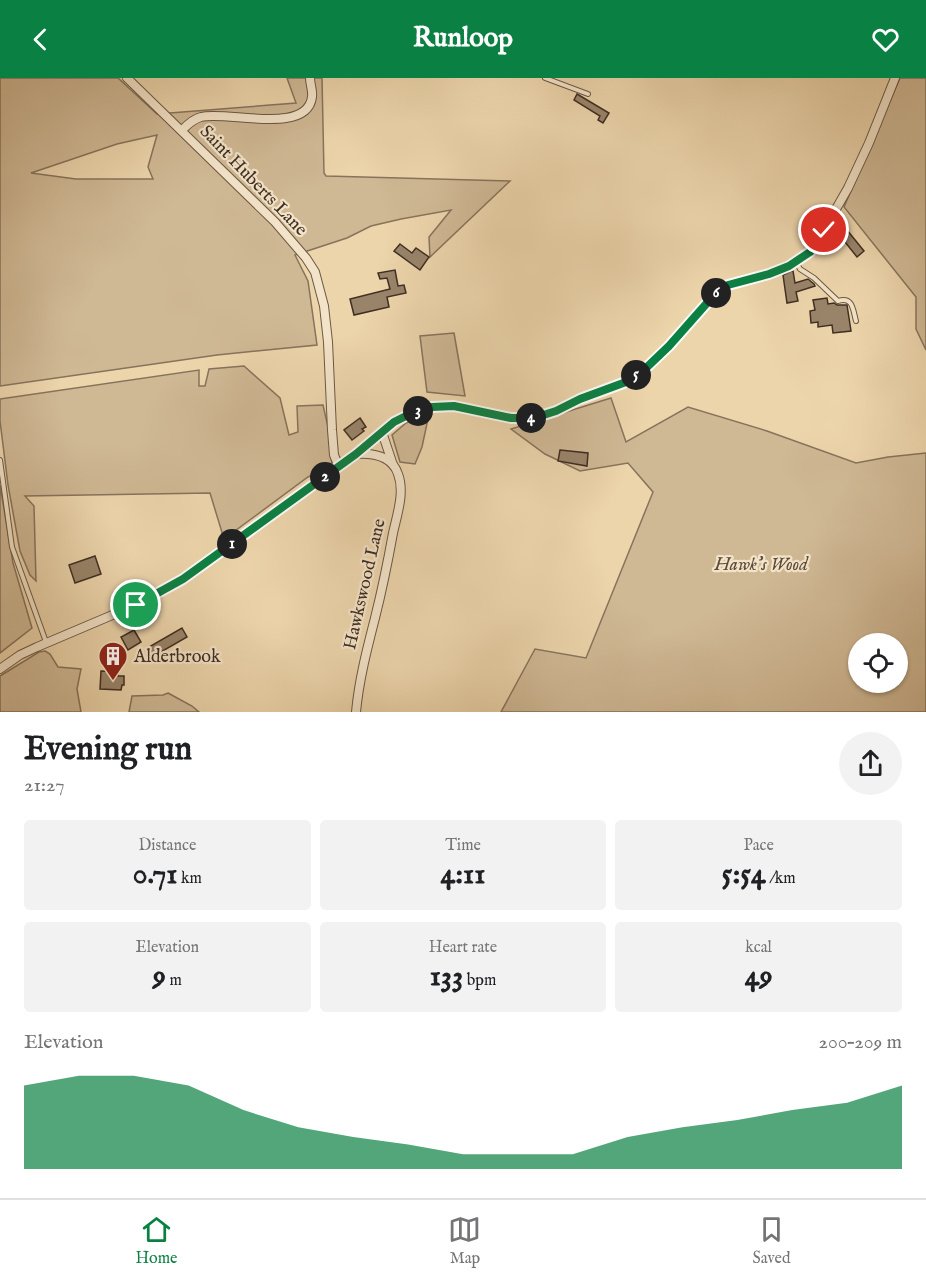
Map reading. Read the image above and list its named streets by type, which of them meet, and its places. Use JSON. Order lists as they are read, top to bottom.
{
  "streets": {
    "street": ["Saint Huberts Lane", "Hawkswood Lane"]
  },
  "parks": ["Hawk's Wood"],
  "places": {
    "building": ["Alderbrook"]
  },
  "page": {
    "header": "Runloop",
    "pins": [
      "6",
      "5",
      "3",
      "4",
      "2",
      "1"
    ],
    "heading": ["Evening run", "21:27"],
    "stats": [
      ["Distance", "0.71 km"],
      ["Time", "4:11"],
      ["Pace", "5:54 /km"],
      ["Elevation", "9 m"],
      ["Heart rate", "133 bpm"],
      ["kcal", "49"]
    ],
    "chart": ["Elevation", "200–209 m"],
    "tabs": ["Home", "Map", "Saved"]
  }
}
